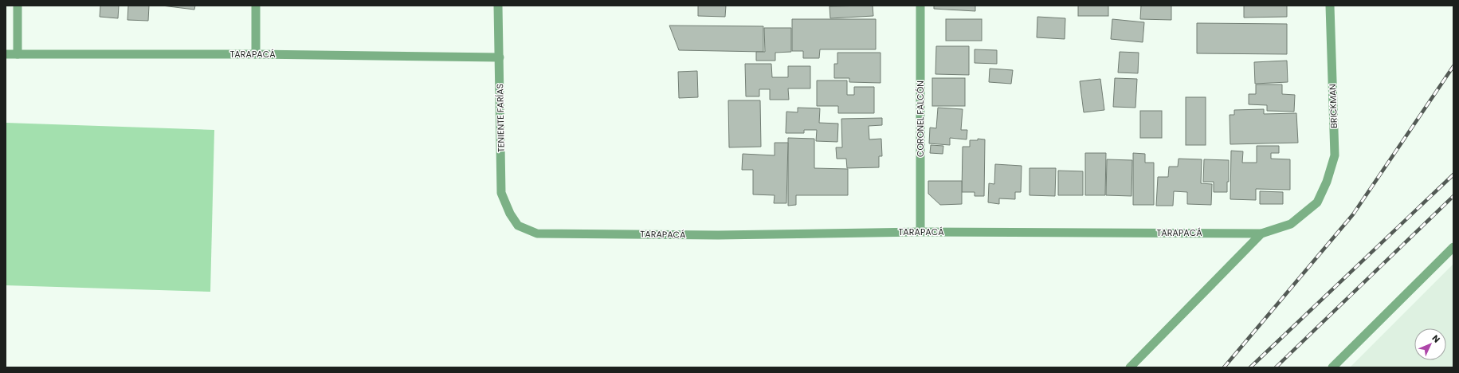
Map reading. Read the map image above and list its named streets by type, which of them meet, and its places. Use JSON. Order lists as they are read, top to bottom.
{
  "streets": {
    "street": [
      "TARAPACÁ",
      "BRICKMAN",
      "TENIENTE FARÍAS",
      "CORONEL FALCÓN"
    ]
  },
  "crossings": [
    ["TARAPACÁ", "BRICKMAN"],
    ["TARAPACÁ", "TENIENTE FARÍAS"],
    ["TARAPACÁ", "CORONEL FALCÓN"]
  ],
  "north": "top right"
}
